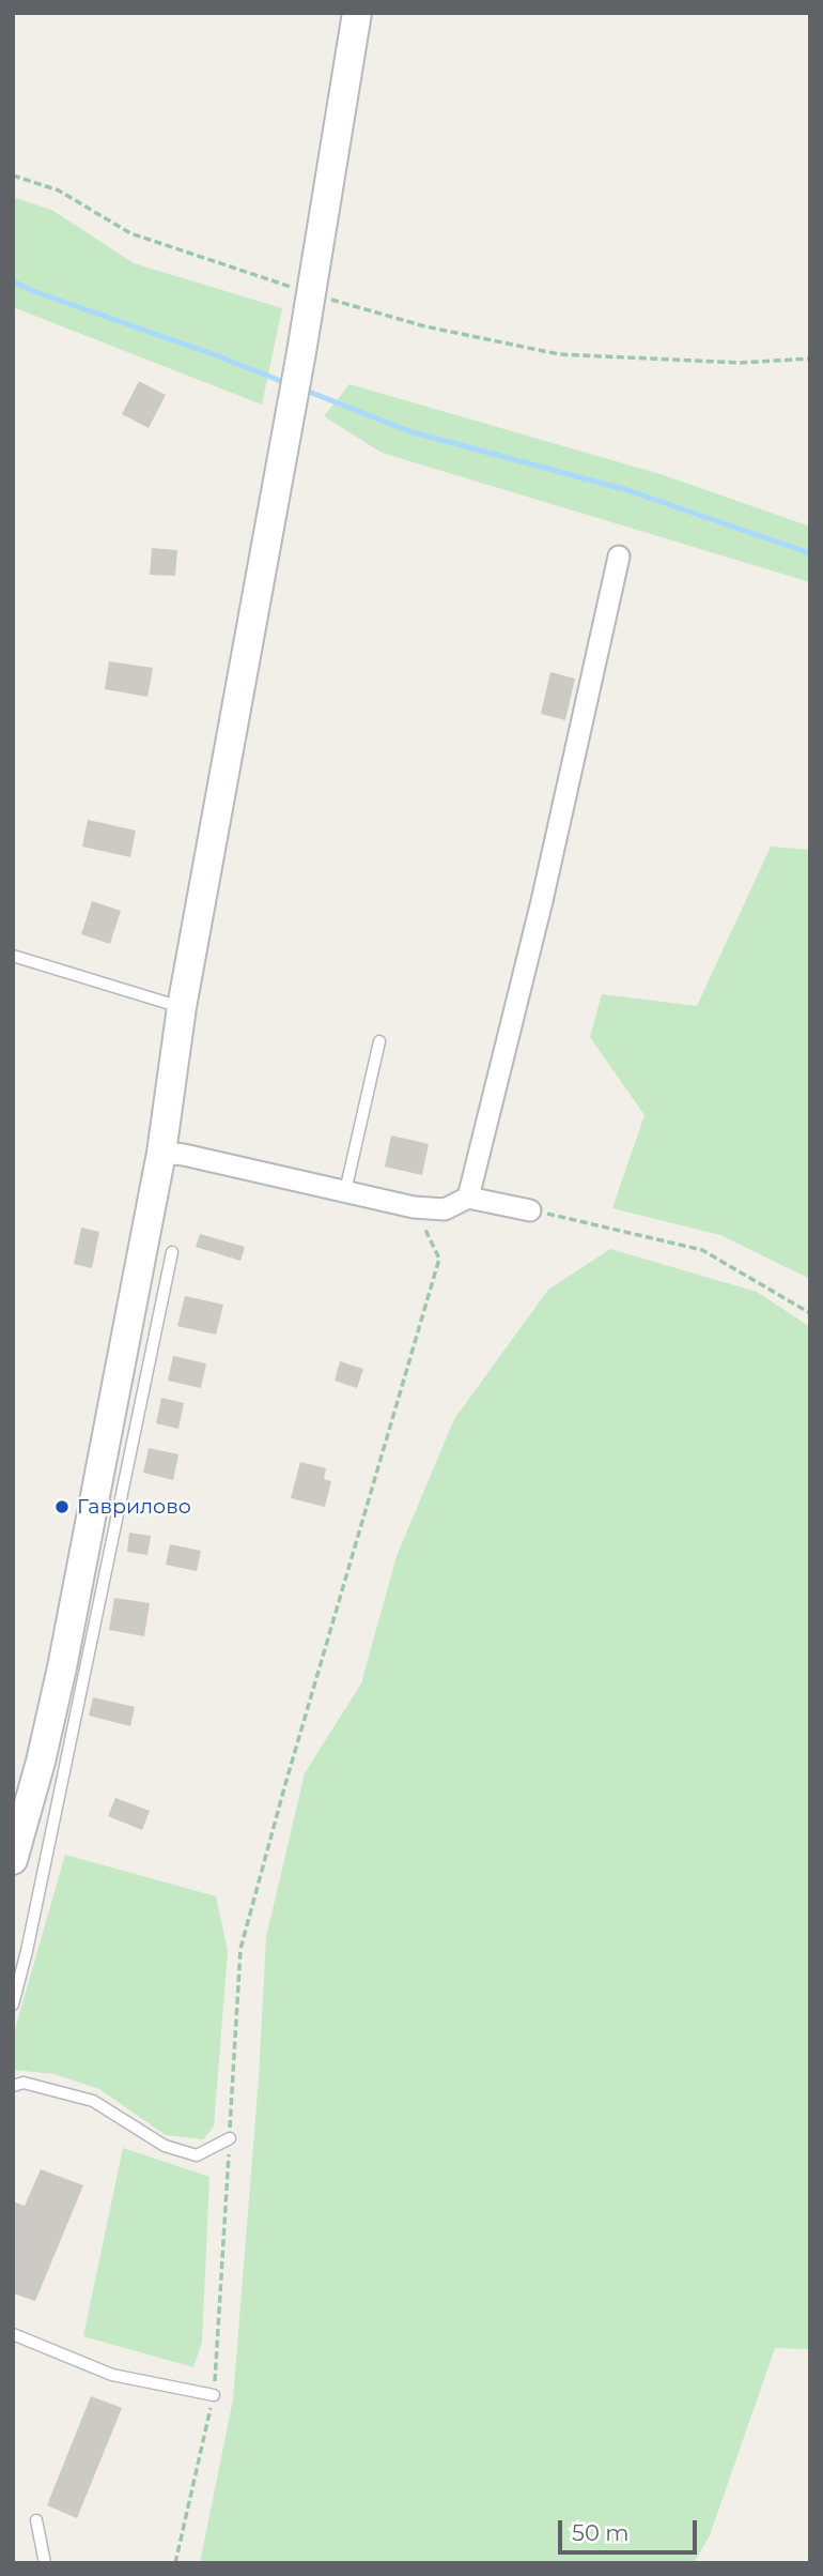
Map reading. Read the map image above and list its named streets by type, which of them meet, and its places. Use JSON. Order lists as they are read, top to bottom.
{
  "places": ["Гаврилово"],
  "scale_bar": "50 m"
}
